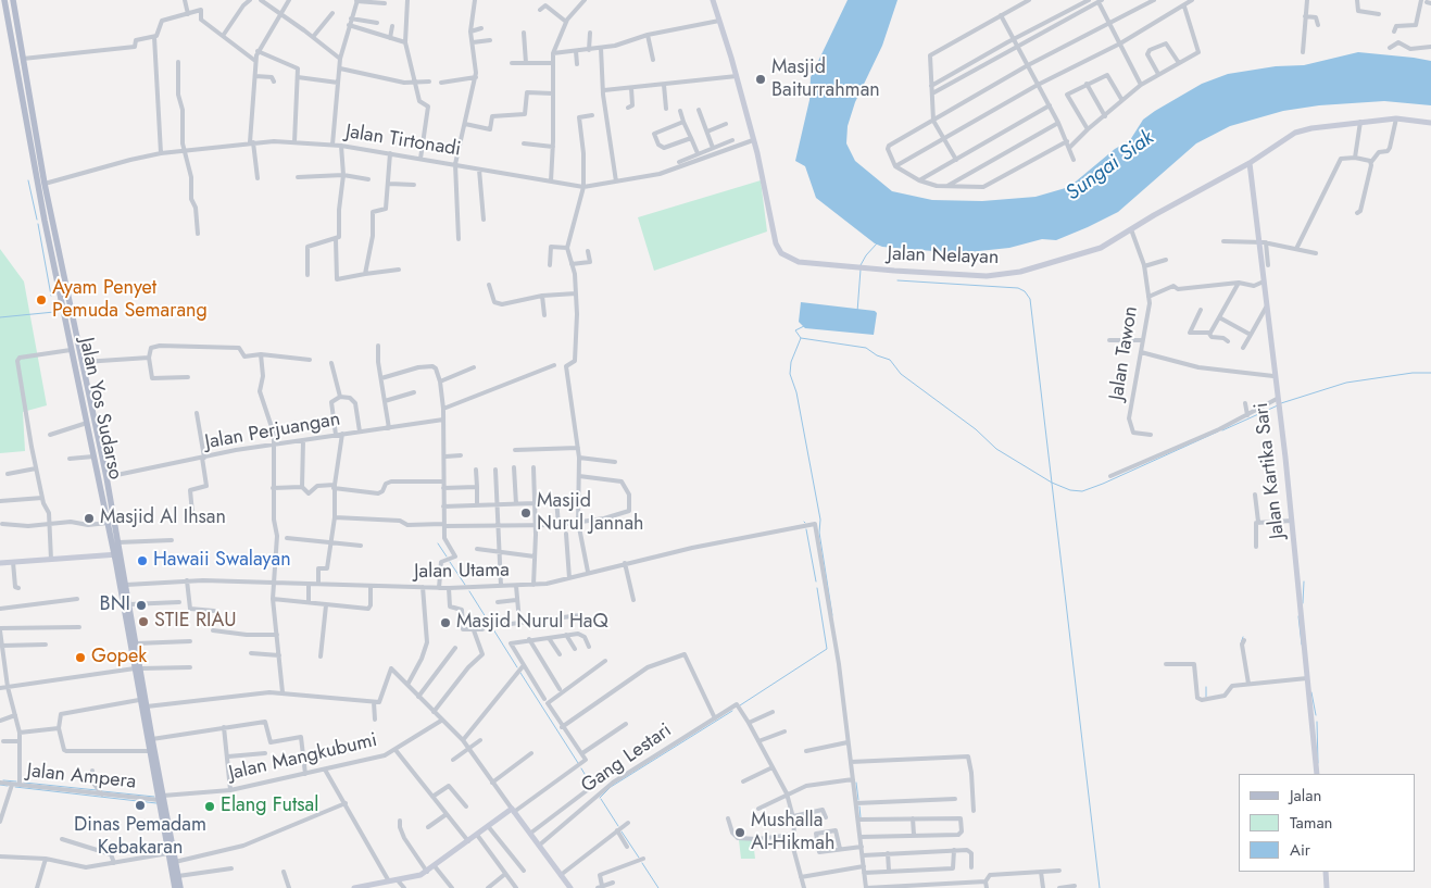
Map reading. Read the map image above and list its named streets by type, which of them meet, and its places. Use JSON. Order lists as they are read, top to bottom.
{
  "streets": {
    "main road": ["Jalan Yos Sudarso"],
    "street": [
      "Jalan Tirtonadi",
      "Jalan Nelayan",
      "Jalan Tawon",
      "Jalan Perjuangan",
      "Jalan Kartika Sari",
      "Jalan Utama",
      "Jalan Mangkubumi",
      "Gang Lestari",
      "Jalan Ampera"
    ]
  },
  "crossings": [
    ["Jalan Tirtonadi", "Jalan Nelayan"],
    ["Jalan Tirtonadi", "Jalan Yos Sudarso"],
    ["Jalan Nelayan", "Jalan Tawon"],
    ["Jalan Nelayan", "Jalan Kartika Sari"],
    ["Jalan Yos Sudarso", "Jalan Perjuangan"],
    ["Jalan Yos Sudarso", "Jalan Utama"],
    ["Jalan Yos Sudarso", "Jalan Mangkubumi"],
    ["Jalan Yos Sudarso", "Jalan Ampera"],
    ["Jalan Mangkubumi", "Jalan Ampera"]
  ],
  "water": ["Sungai Siak"],
  "places": [
    "Masjid Baiturrahman",
    "Ayam Penyet Pemuda Semarang",
    "Masjid Nurul Jannah",
    "Masjid Al Ihsan",
    "Hawaii Swalayan",
    "BNI",
    "STIE RIAU",
    "Masjid Nurul HaQ",
    "Gopek",
    "Dinas Pemadam Kebakaran",
    "Elang Futsal",
    "Mushalla Al-Hikmah"
  ],
  "legend": ["Jalan", "Taman", "Air"]
}
